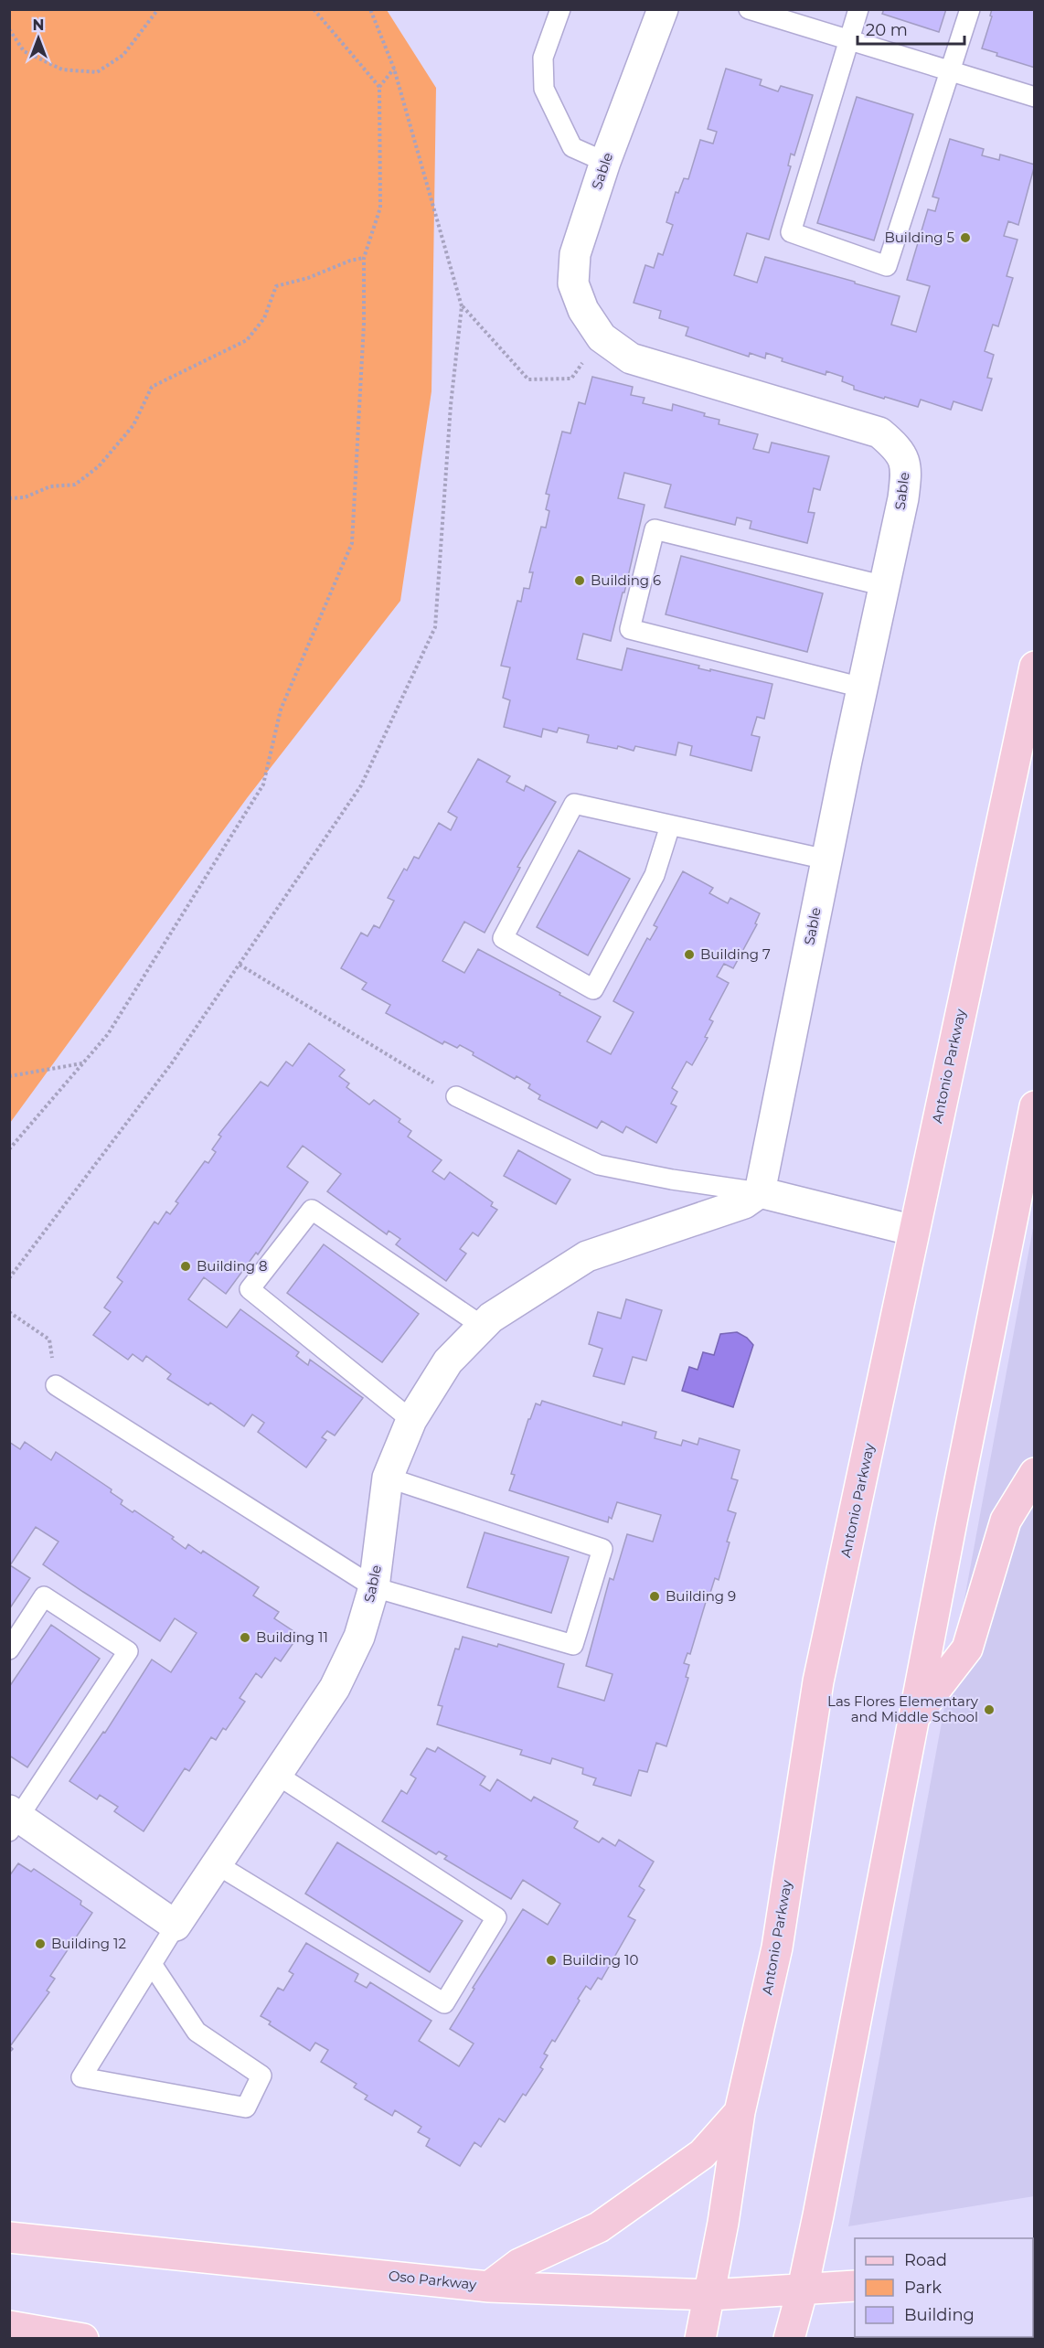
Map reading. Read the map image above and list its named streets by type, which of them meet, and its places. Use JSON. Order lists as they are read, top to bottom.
{
  "streets": {
    "main road": ["Antonio Parkway", "Oso Parkway"],
    "street": ["Sable"]
  },
  "crossings": [
    ["Antonio Parkway", "Oso Parkway"]
  ],
  "places": [
    "Building 5",
    "Building 6",
    "Building 7",
    "Building 8",
    "Building 9",
    "Building 11",
    "Las Flores Elementary and Middle School",
    "Building 12",
    "Building 10"
  ],
  "legend": ["Road", "Park", "Building"],
  "scale_bar": "20 m",
  "north": "top"
}
